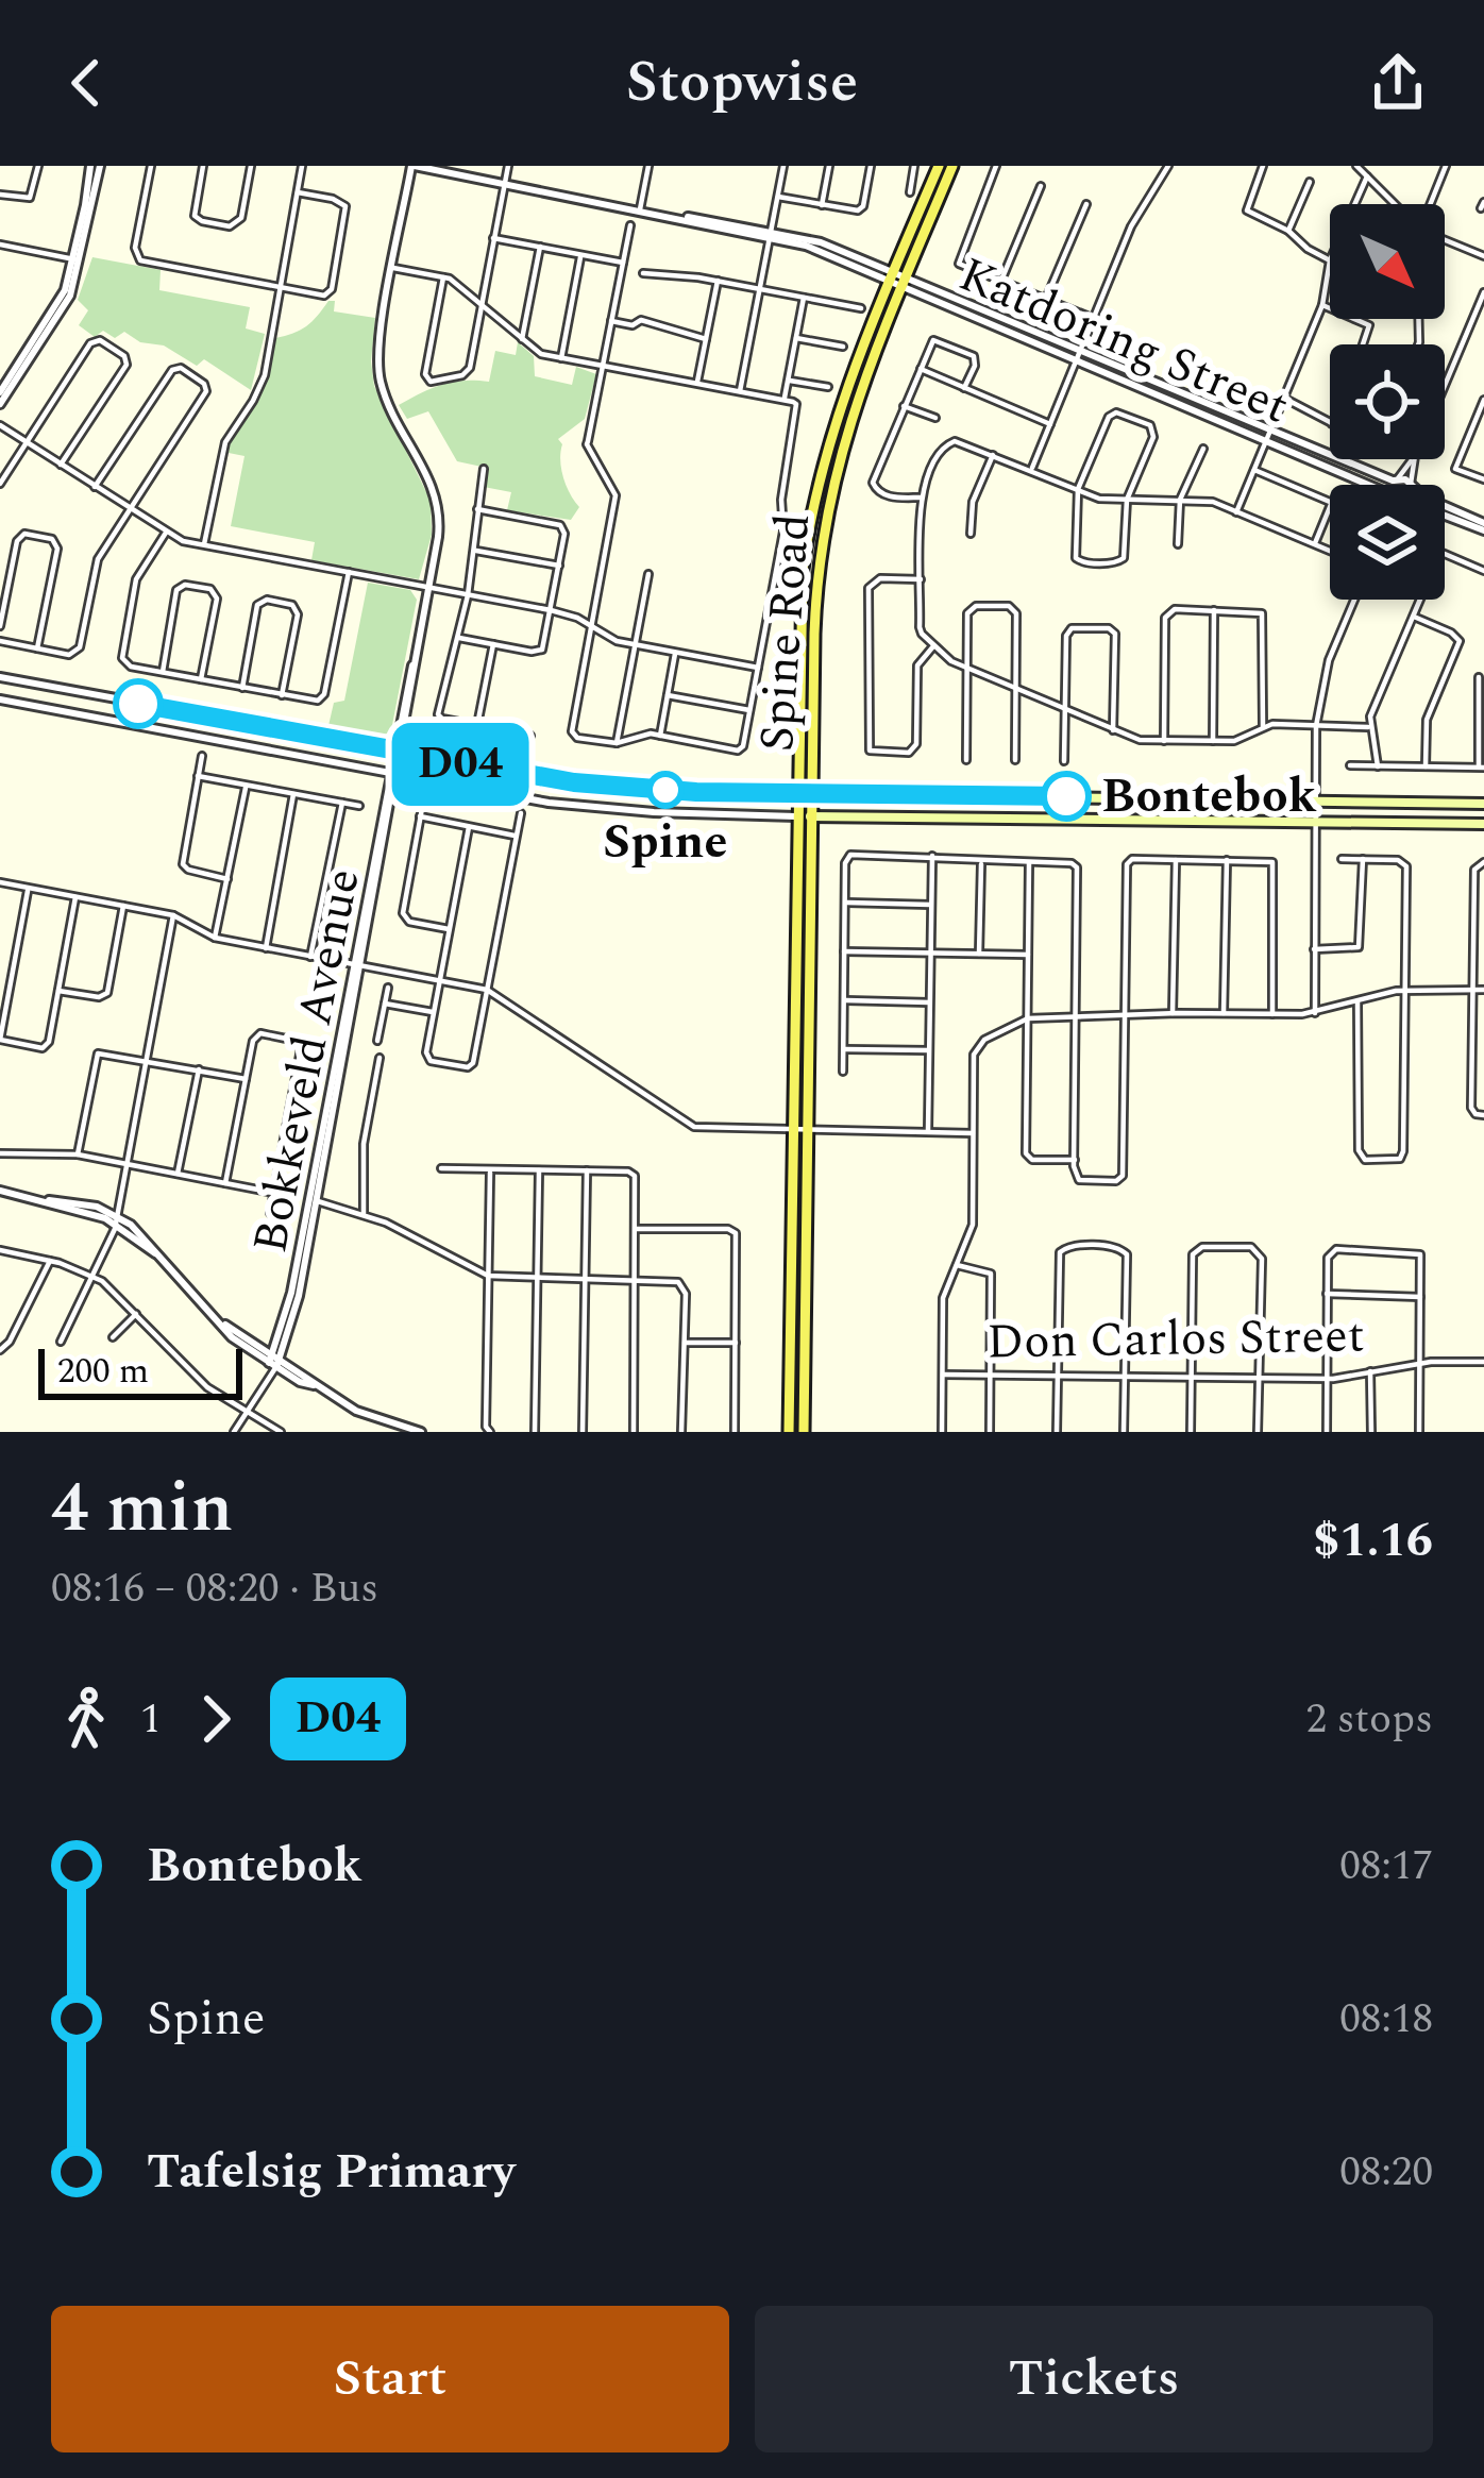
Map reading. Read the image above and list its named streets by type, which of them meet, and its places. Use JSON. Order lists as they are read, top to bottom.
{
  "streets": {
    "main road": ["Spine Road"],
    "street": ["Katdoring Street", "Bokkeveld Avenue", "Don Carlos Street"]
  },
  "crossings": [
    ["Katdoring Street", "Spine Road"],
    ["Katdoring Street", "Bokkeveld Avenue"]
  ],
  "places": ["Spine", "Bontebok"],
  "lines": ["bus line D04"],
  "scale_bar": "200 m",
  "north": "bottom right",
  "page": {
    "header": "Stopwise",
    "on_map": "D04",
    "scale": "200 m",
    "heading": ["4 min", "08:16 – 08:20 · Bus", "$1.16"],
    "legs": ["1", "D04", "2 stops"],
    "list": [
      {
        "name": "Bontebok",
        "value": "08:17"
      },
      {
        "name": "Spine",
        "value": "08:18"
      },
      {
        "name": "Tafelsig Primary",
        "value": "08:20"
      }
    ],
    "buttons": ["Start", "Tickets"]
  }
}
